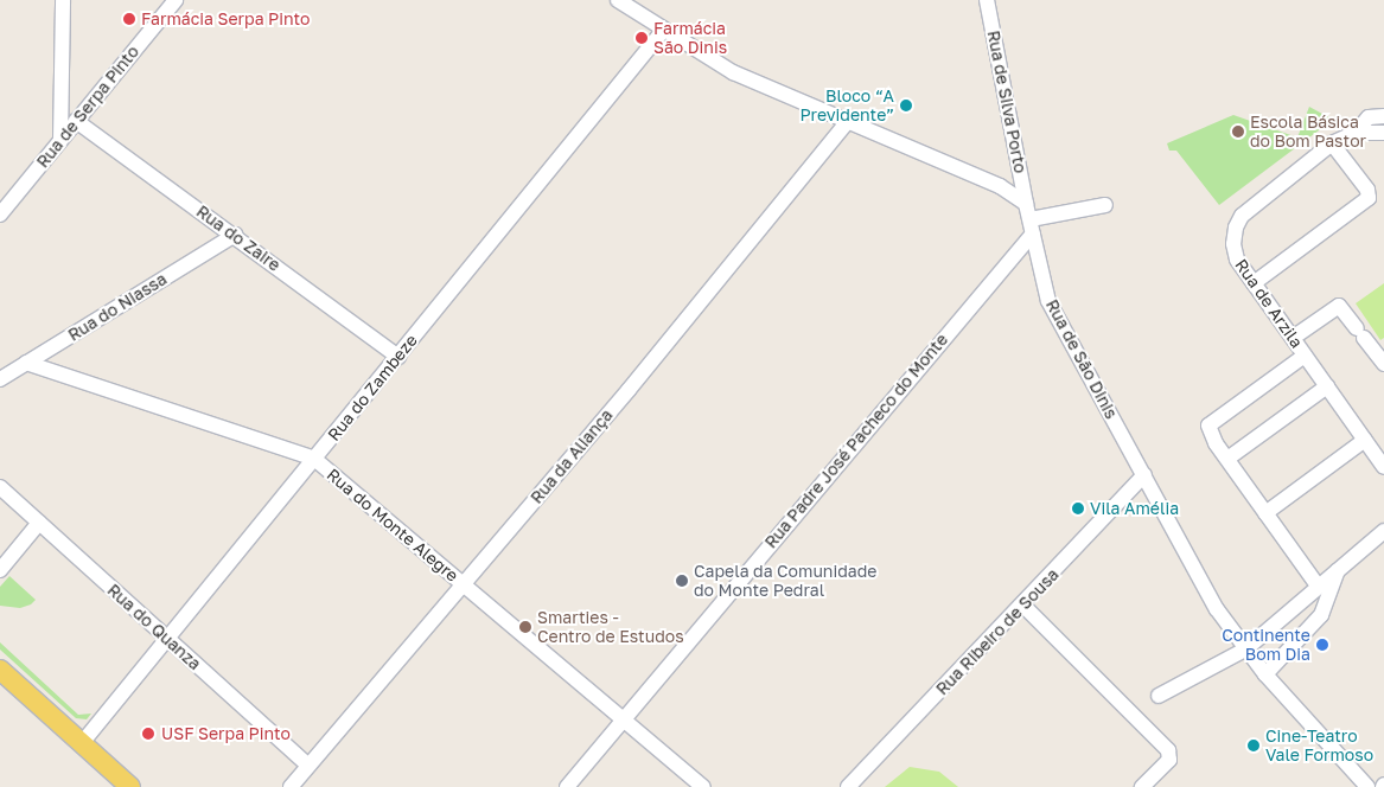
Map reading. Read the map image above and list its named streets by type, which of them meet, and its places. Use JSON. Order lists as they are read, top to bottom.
{
  "streets": {
    "street": [
      "Rua de Silva Porto",
      "Rua de Serpa Pinto",
      "Rua do Zaire",
      "Rua de Arzila",
      "Rua do Niassa",
      "Rua de São Dinis",
      "Rua do Zambeze",
      "Rua Padre José Pacheco do Monte",
      "Rua da Aliança",
      "Rua do Monte Alegre",
      "Rua do Quanza",
      "Rua Ribeiro de Sousa"
    ]
  },
  "crossings": [
    ["Rua de Silva Porto", "Rua de São Dinis"],
    ["Rua de Serpa Pinto", "Rua do Zaire"],
    ["Rua do Zaire", "Rua do Niassa"],
    ["Rua do Zaire", "Rua do Zambeze"],
    ["Rua do Niassa", "Rua do Monte Alegre"],
    ["Rua de São Dinis", "Rua Padre José Pacheco do Monte"],
    ["Rua de São Dinis", "Rua Ribeiro de Sousa"],
    ["Rua do Zambeze", "Rua do Monte Alegre"],
    ["Rua do Zambeze", "Rua do Quanza"],
    ["Rua Padre José Pacheco do Monte", "Rua do Monte Alegre"],
    ["Rua da Aliança", "Rua do Monte Alegre"],
    ["Rua da Aliança", "Rua do Quanza"]
  ],
  "places": [
    "Farmácia Serpa Pinto",
    "Farmácia São Dinis",
    "Bloco “A Previdente”",
    "Escola Básica do Bom Pastor",
    "Vila Amélia",
    "Capela da Comunidade do Monte Pedral",
    "Smarties - Centro de Estudos",
    "Continente Bom Dia",
    "USF Serpa Pinto",
    "Cine-Teatro Vale Formoso"
  ]
}
